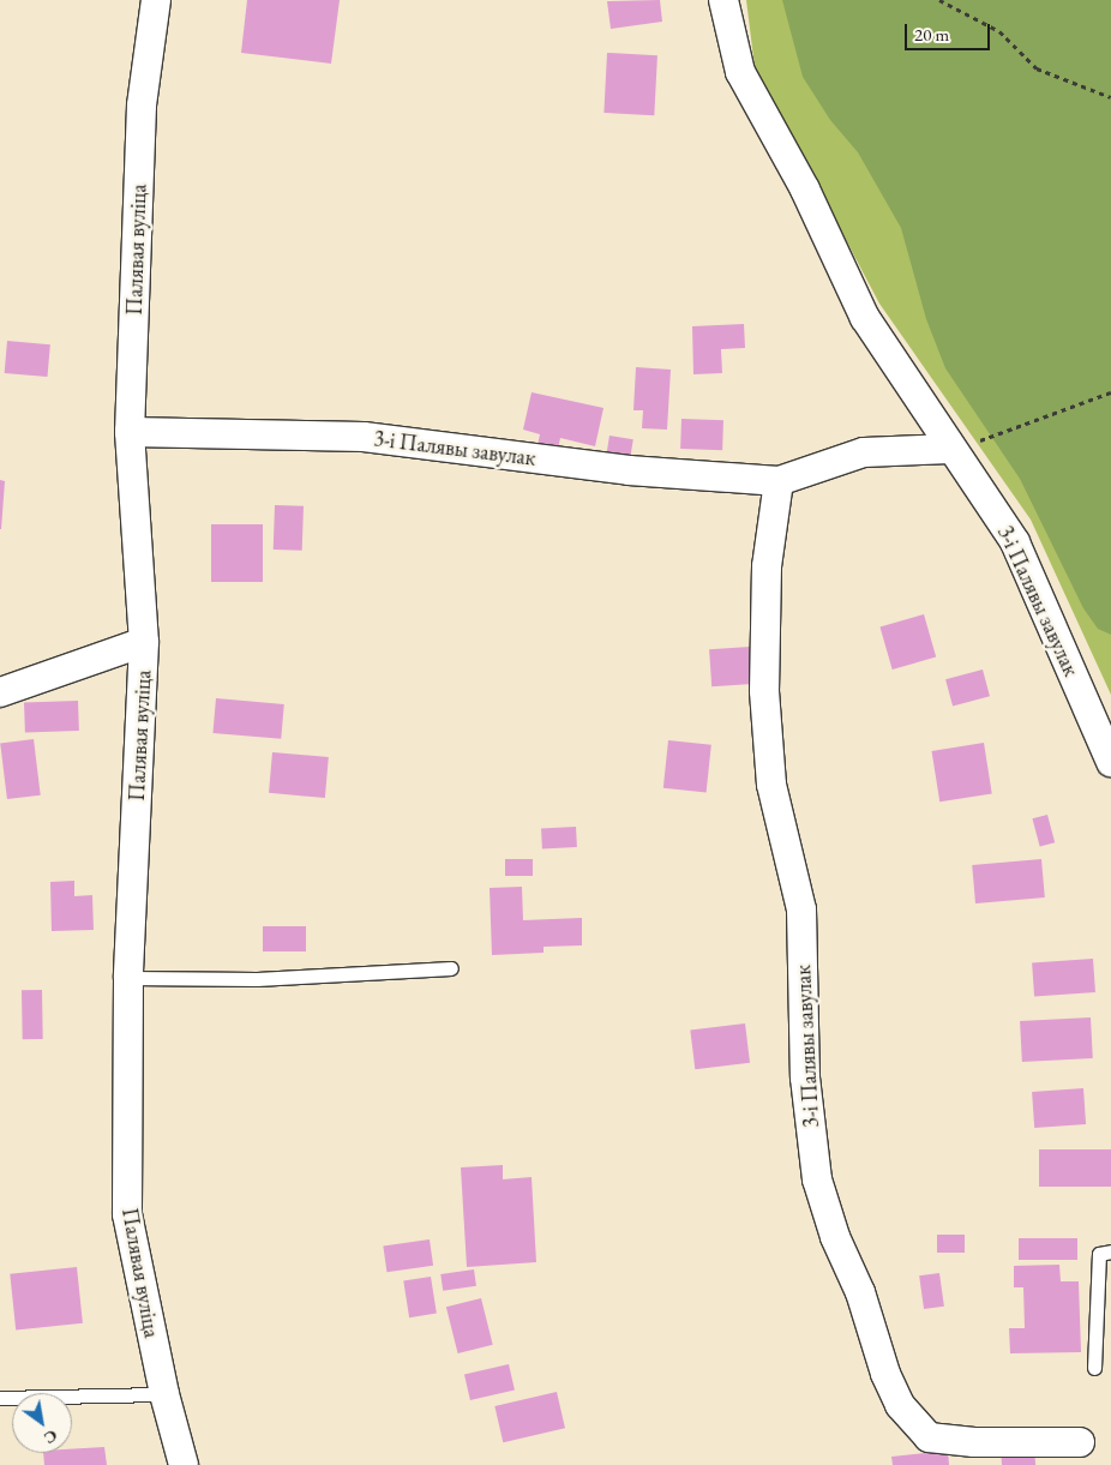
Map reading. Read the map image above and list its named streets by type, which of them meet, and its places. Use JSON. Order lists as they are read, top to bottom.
{
  "streets": {
    "street": ["Палявая вуліца", "3-і Палявы завулак"]
  },
  "crossings": [
    ["Палявая вуліца", "3-і Палявы завулак"]
  ],
  "scale_bar": "20 m",
  "north": "bottom right"
}
